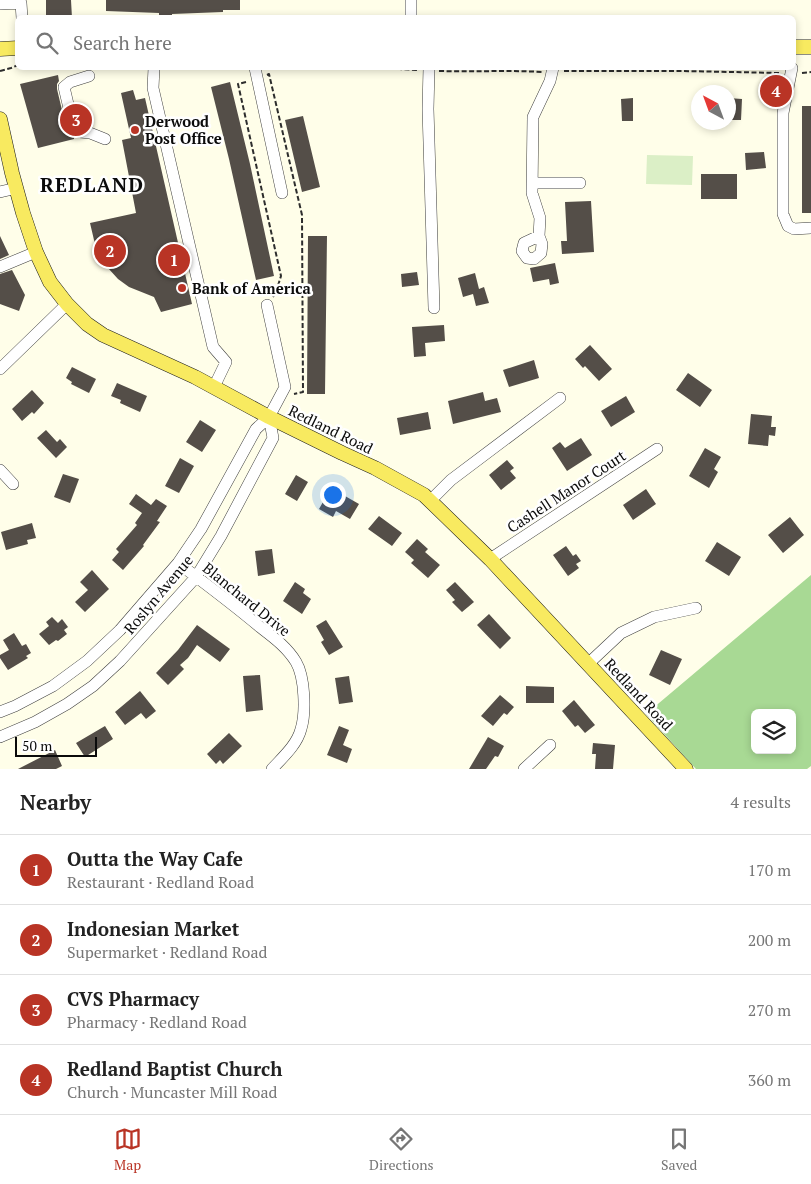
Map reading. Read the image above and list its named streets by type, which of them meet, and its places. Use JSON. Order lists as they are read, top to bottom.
{
  "streets": {
    "main road": ["Redland Road"],
    "street": ["Cashell Manor Court", "Roslyn Avenue", "Blanchard Drive"]
  },
  "crossings": [
    ["Redland Road", "Cashell Manor Court"],
    ["Redland Road", "Roslyn Avenue"],
    ["Roslyn Avenue", "Blanchard Drive"]
  ],
  "districts": ["REDLAND"],
  "places": ["Derwood Post Office", "Bank of America"],
  "scale_bar": "50 m",
  "north": "top left",
  "page": {
    "search": "Search here",
    "pins": [
      "4",
      "3",
      "2",
      "1"
    ],
    "scale": "50 m",
    "heading": ["Nearby", "4 results"],
    "list": [
      {
        "mark": "1",
        "name": "Outta the Way Cafe",
        "note": "Restaurant · Redland Road",
        "value": "170 m"
      },
      {
        "mark": "2",
        "name": "Indonesian Market",
        "note": "Supermarket · Redland Road",
        "value": "200 m"
      },
      {
        "mark": "3",
        "name": "CVS Pharmacy",
        "note": "Pharmacy · Redland Road",
        "value": "270 m"
      },
      {
        "mark": "4",
        "name": "Redland Baptist Church",
        "note": "Church · Muncaster Mill Road",
        "value": "360 m"
      }
    ],
    "nav": ["Map", "Directions", "Saved"]
  }
}
